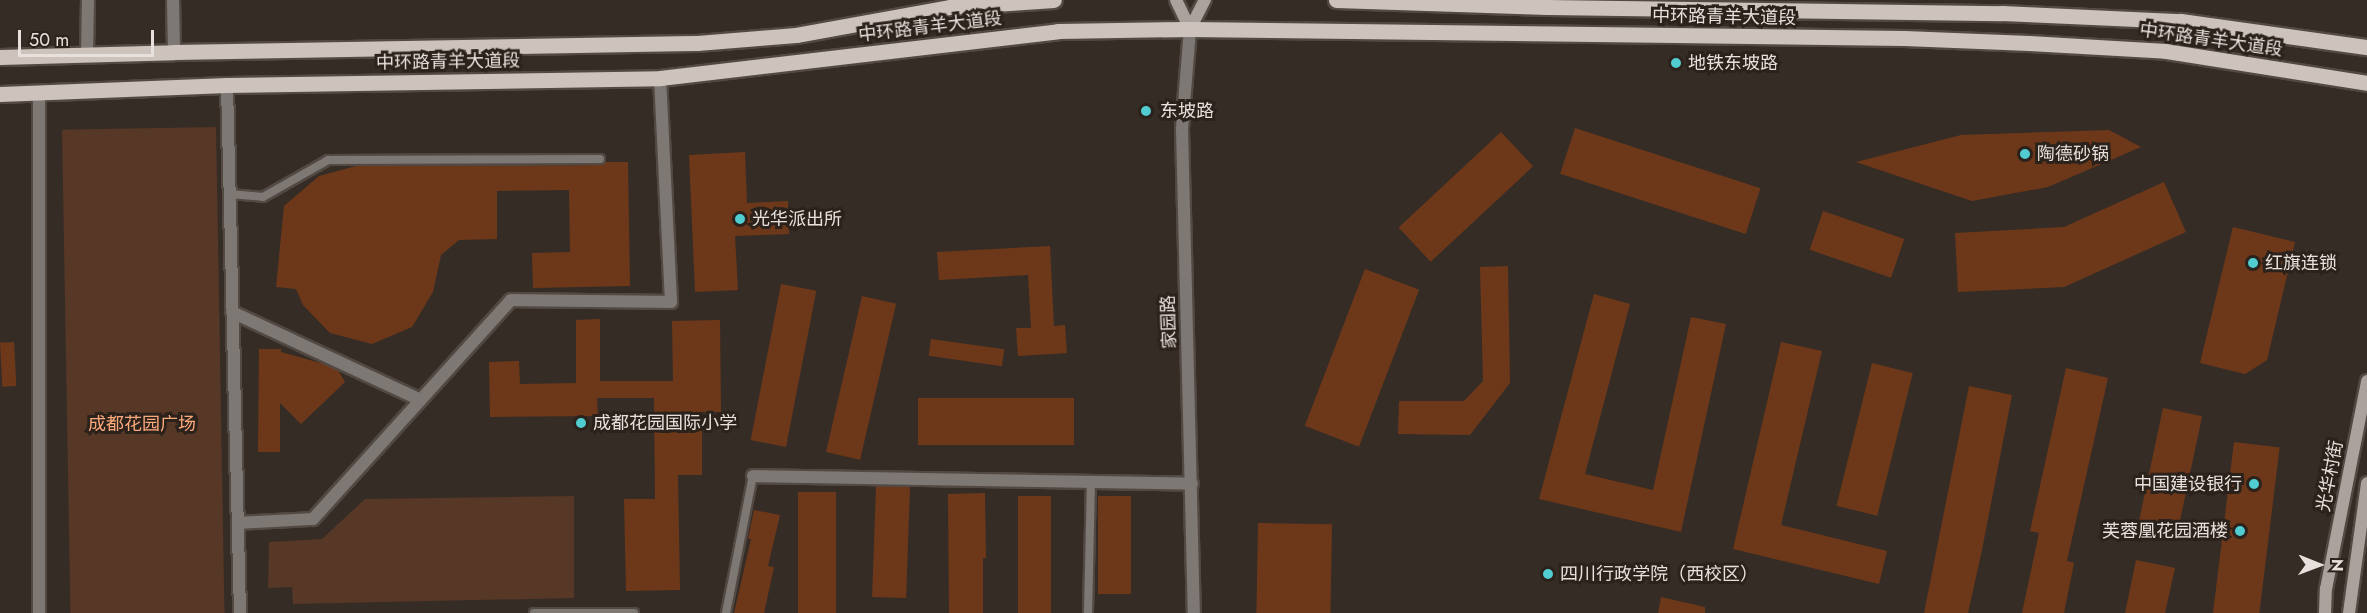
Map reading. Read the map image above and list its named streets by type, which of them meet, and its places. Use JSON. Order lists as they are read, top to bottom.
{
  "streets": {
    "main road": ["中环路青羊大道段", "光华村街"],
    "street": ["家园路"]
  },
  "crossings": [
    ["中环路青羊大道段", "家园路"]
  ],
  "parks": ["成都花园广场"],
  "places": [
    "地铁东坡路",
    "东坡路",
    "陶德砂锅",
    "光华派出所",
    "红旗连锁",
    "成都花园国际小学",
    "中国建设银行",
    "芙蓉凰花园酒楼",
    "四川行政学院（西校区）"
  ],
  "scale_bar": "50 m",
  "north": "right"
}
